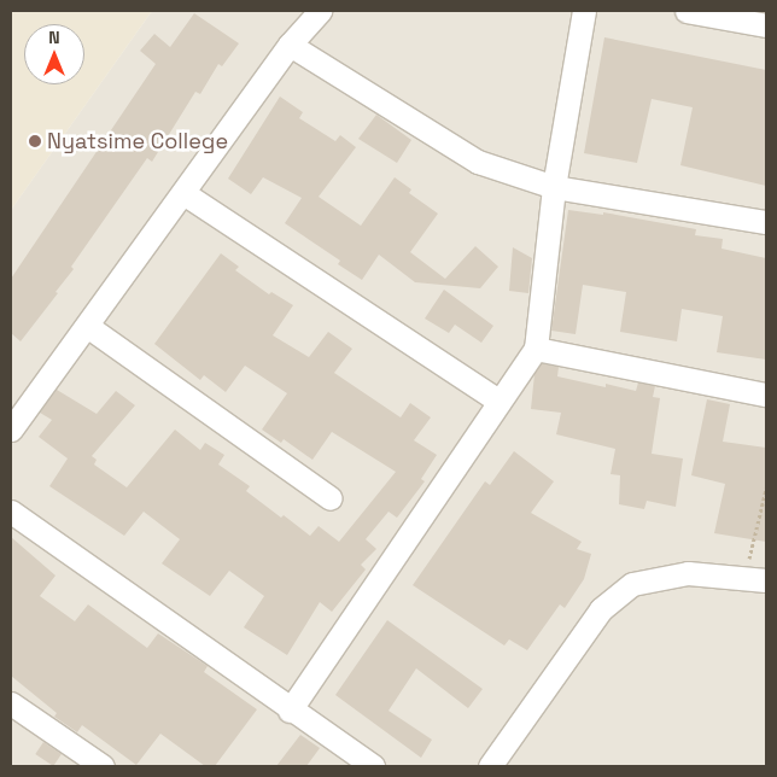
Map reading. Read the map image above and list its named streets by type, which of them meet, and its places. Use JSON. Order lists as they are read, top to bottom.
{
  "places": ["Nyatsime College"],
  "north": "top"
}
